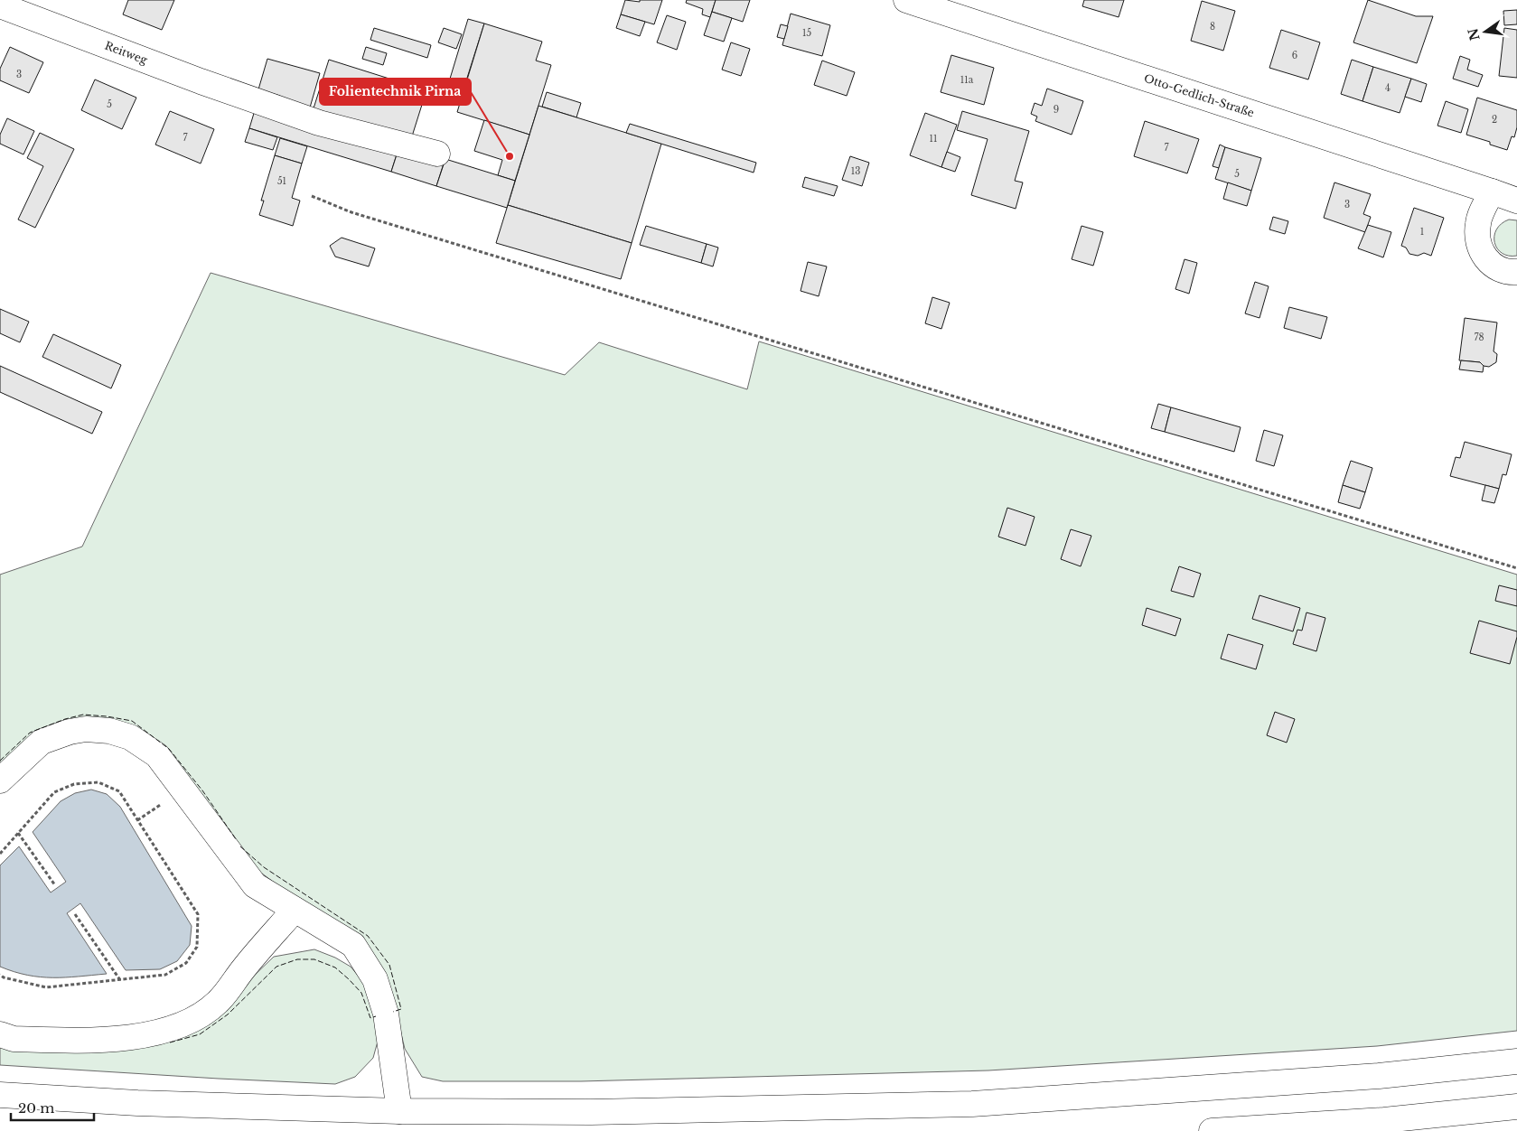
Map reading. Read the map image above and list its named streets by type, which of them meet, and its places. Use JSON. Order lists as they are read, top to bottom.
{
  "streets": {
    "main road": ["Reitweg", "Otto-Gedlich-Straße"]
  },
  "places": ["Folientechnik Pirna"],
  "house_numbers": [
    "8",
    "15",
    "6",
    "3",
    "11a",
    "4",
    "5",
    "9",
    "2",
    "7",
    "11",
    "7",
    "13",
    "5",
    "51",
    "3",
    "1",
    "78"
  ],
  "scale_bar": "20 m",
  "north": "left"
}
